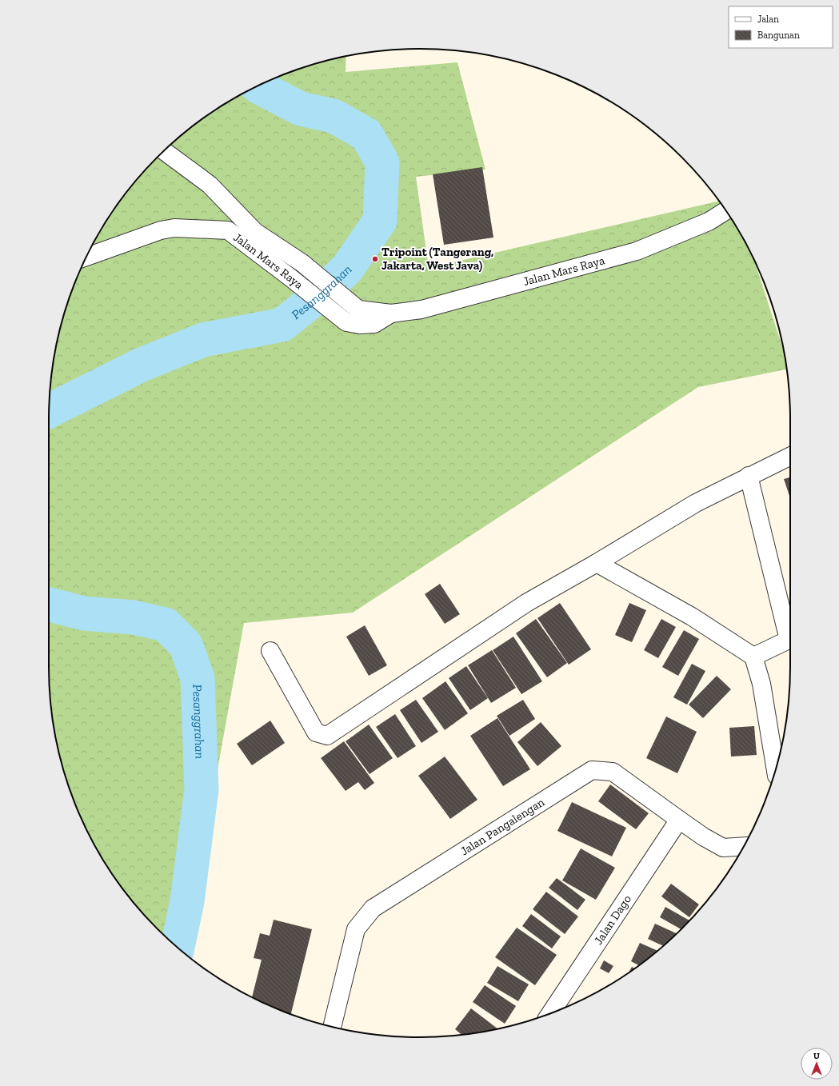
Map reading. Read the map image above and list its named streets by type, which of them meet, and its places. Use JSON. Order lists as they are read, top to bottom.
{
  "streets": {
    "street": ["Jalan Mars Raya", "Jalan Pangalengan", "Jalan Dago"]
  },
  "crossings": [
    ["Jalan Pangalengan", "Jalan Dago"]
  ],
  "water": ["Pesanggrahan"],
  "places": ["Tripoint (Tangerang, Jakarta, West Java)"],
  "legend": ["Jalan", "Bangunan"],
  "north": "top"
}
